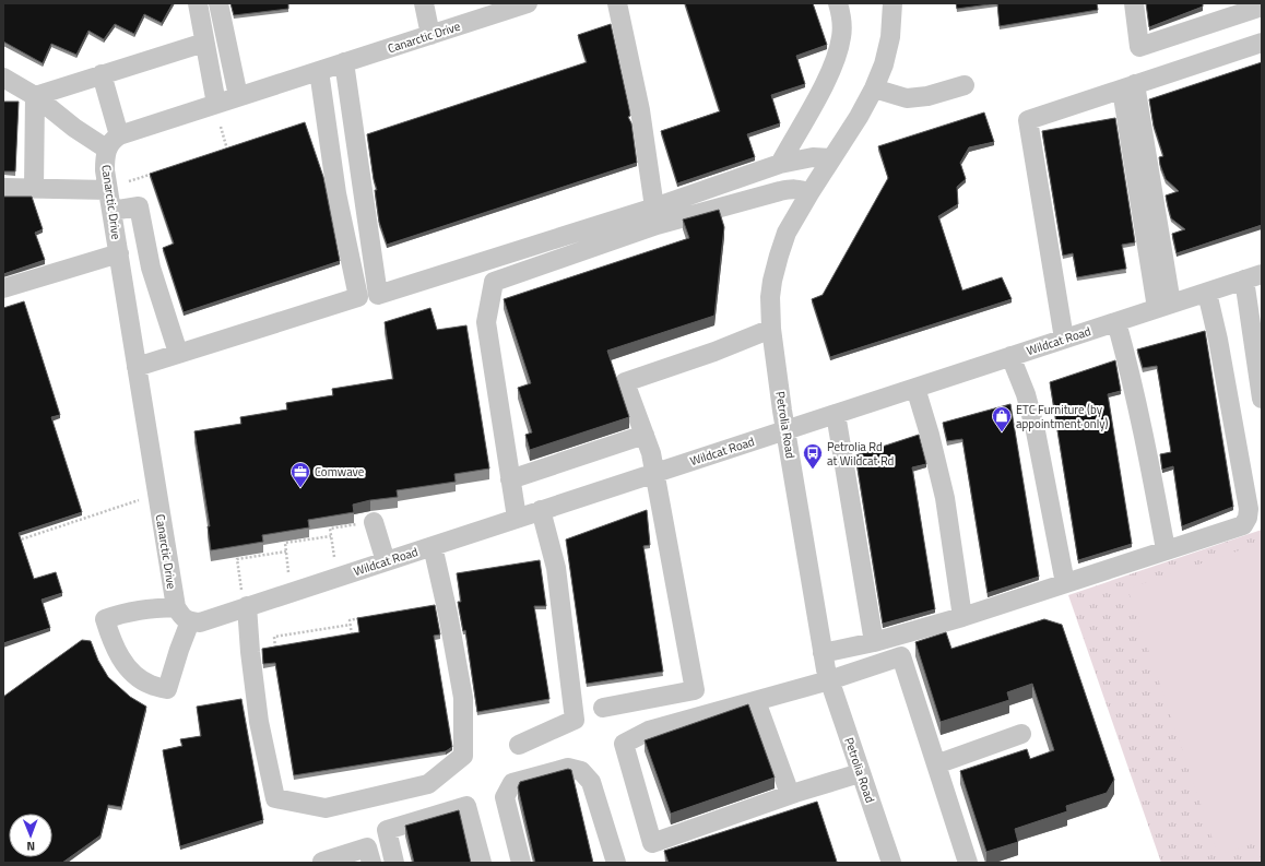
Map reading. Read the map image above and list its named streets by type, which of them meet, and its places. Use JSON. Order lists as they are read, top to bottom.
{
  "streets": {
    "street": ["Canarctic Drive", "Wildcat Road", "Petrolia Road"]
  },
  "crossings": [
    ["Canarctic Drive", "Wildcat Road"],
    ["Wildcat Road", "Petrolia Road"]
  ],
  "places": {
    "shop": ["ETC Furniture (by appointment only)"],
    "bus stop": ["Petrolia Rd at Wildcat Rd"],
    "office": ["Comwave"]
  },
  "north": "bottom"
}
